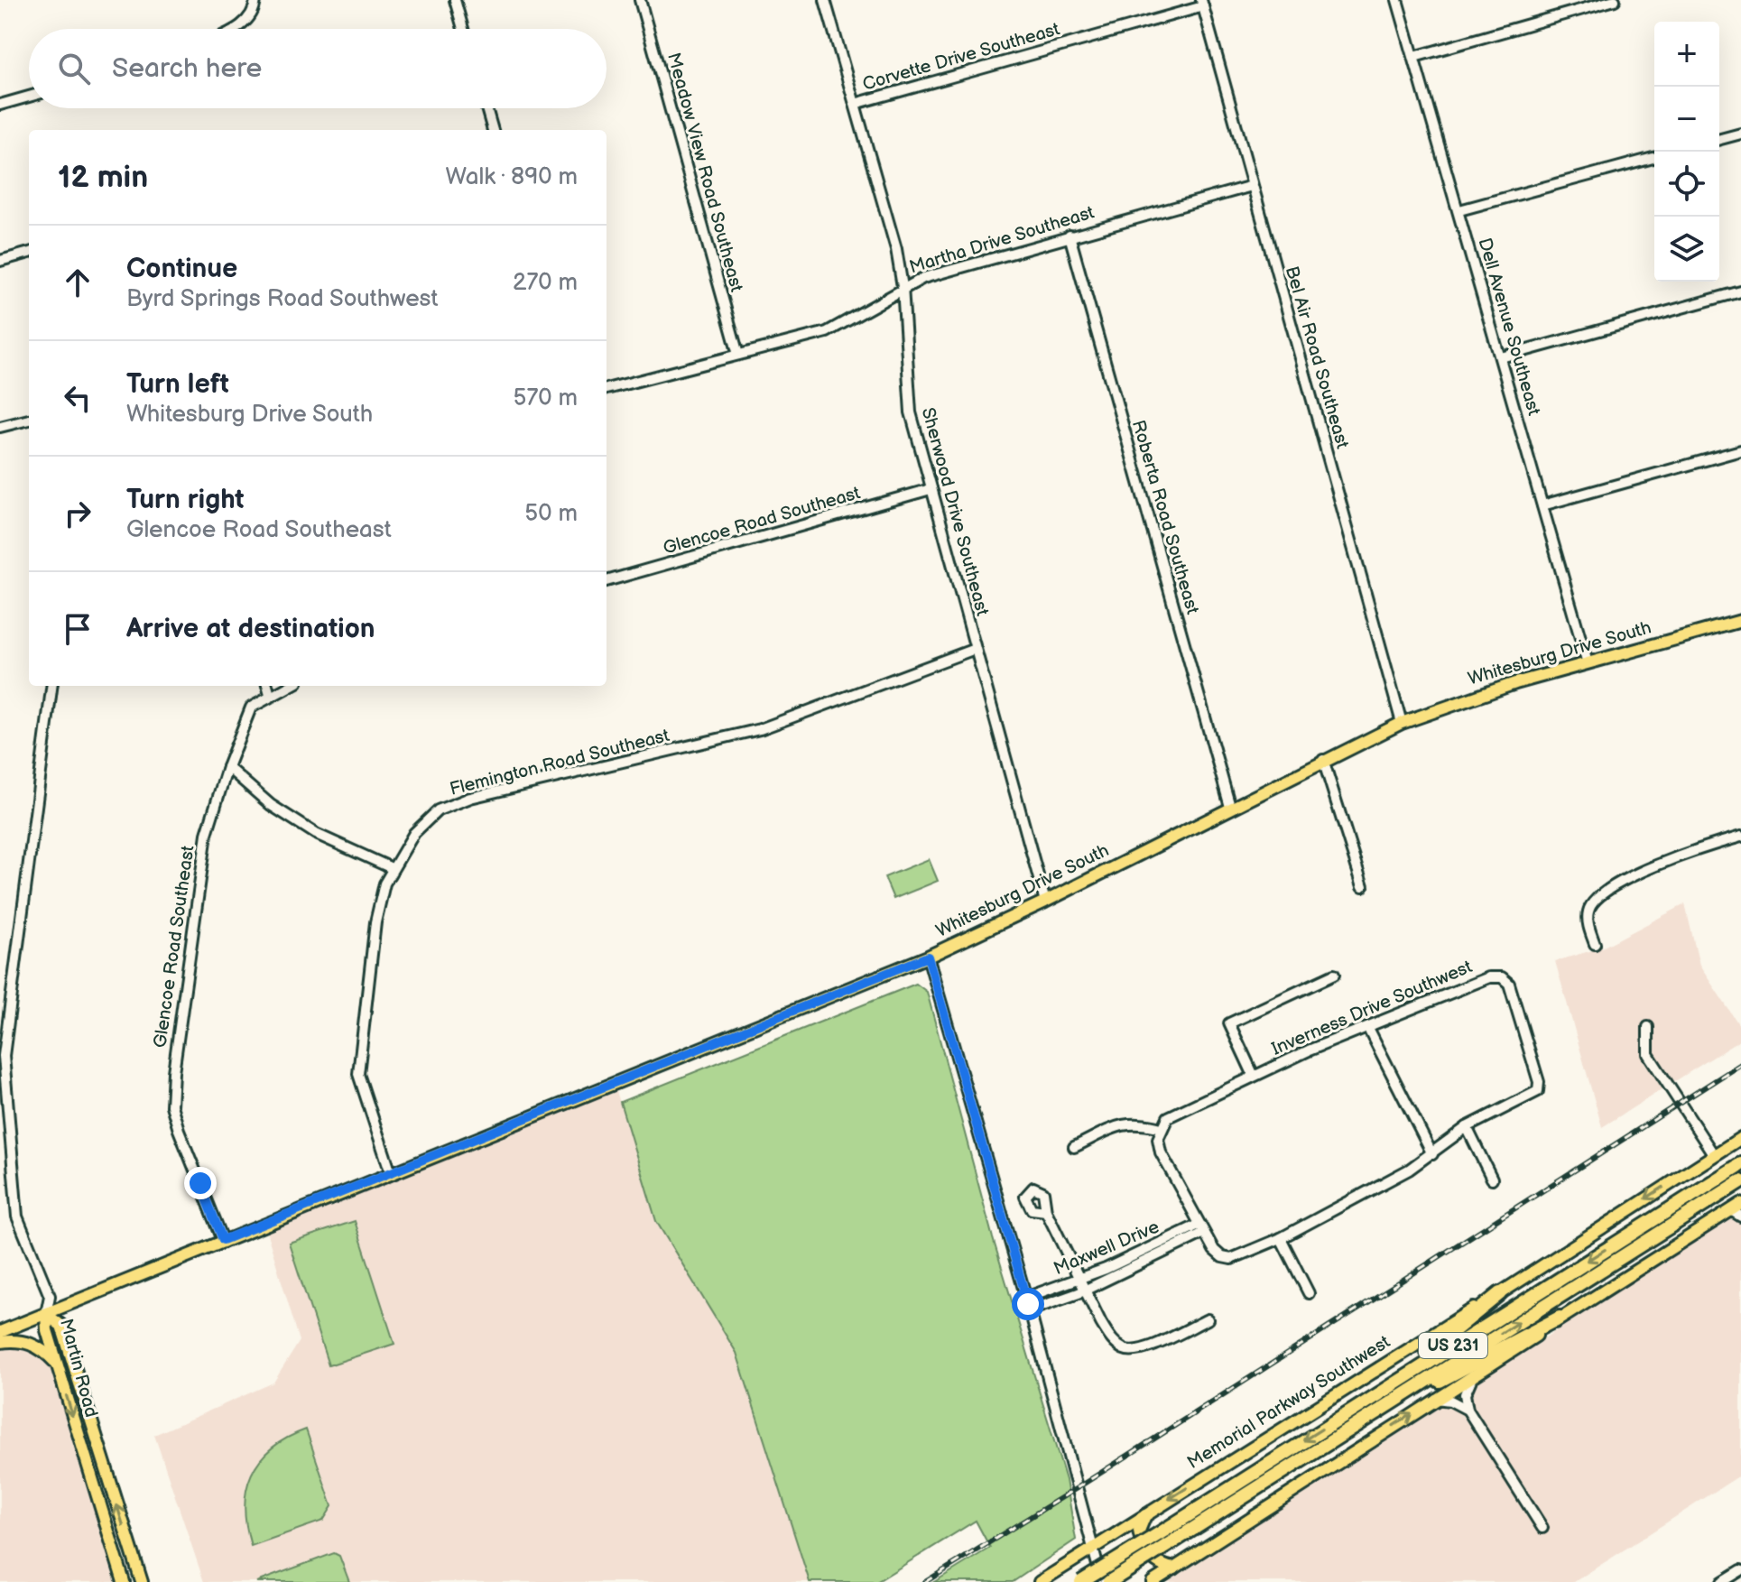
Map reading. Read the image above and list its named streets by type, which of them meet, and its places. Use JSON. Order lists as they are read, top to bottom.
{
  "streets": {
    "highway": ["US 231"],
    "main road": ["Whitesburg Drive South", "Martin Road", "Memorial Parkway Southwest"],
    "street": [
      "Corvette Drive Southeast",
      "Meadow View Road Southeast",
      "Martha Drive Southeast",
      "Dell Avenue Southeast",
      "Bel Air Road Southeast",
      "Sherwood Drive Southeast",
      "Roberta Road Southeast",
      "Glencoe Road Southeast",
      "Flemington Road Southeast",
      "Inverness Drive Southwest",
      "Maxwell Drive"
    ]
  },
  "crossings": [
    ["Corvette Drive Southeast", "Bel Air Road Southeast"],
    ["Corvette Drive Southeast", "Sherwood Drive Southeast"],
    ["Meadow View Road Southeast", "Martha Drive Southeast"],
    ["Martha Drive Southeast", "Bel Air Road Southeast"],
    ["Martha Drive Southeast", "Sherwood Drive Southeast"],
    ["Martha Drive Southeast", "Roberta Road Southeast"],
    ["Dell Avenue Southeast", "Whitesburg Drive South"],
    ["Bel Air Road Southeast", "Whitesburg Drive South"],
    ["Sherwood Drive Southeast", "Glencoe Road Southeast"],
    ["Sherwood Drive Southeast", "Whitesburg Drive South"],
    ["Sherwood Drive Southeast", "Flemington Road Southeast"],
    ["Roberta Road Southeast", "Whitesburg Drive South"],
    ["Glencoe Road Southeast", "Whitesburg Drive South"],
    ["Whitesburg Drive South", "Flemington Road Southeast"],
    ["Whitesburg Drive South", "Martin Road"],
    ["Inverness Drive Southwest", "Maxwell Drive"]
  ],
  "page": {
    "map_buttons": ["+", "−"],
    "search": "Search here",
    "heading": ["12 min", "Walk · 890 m"],
    "list": [
      ["Continue", "Byrd Springs Road Southwest", "270 m"],
      ["Turn left", "Whitesburg Drive South", "570 m"],
      ["Turn right", "Glencoe Road Southeast", "50 m"],
      "Arrive at destination"
    ]
  }
}
